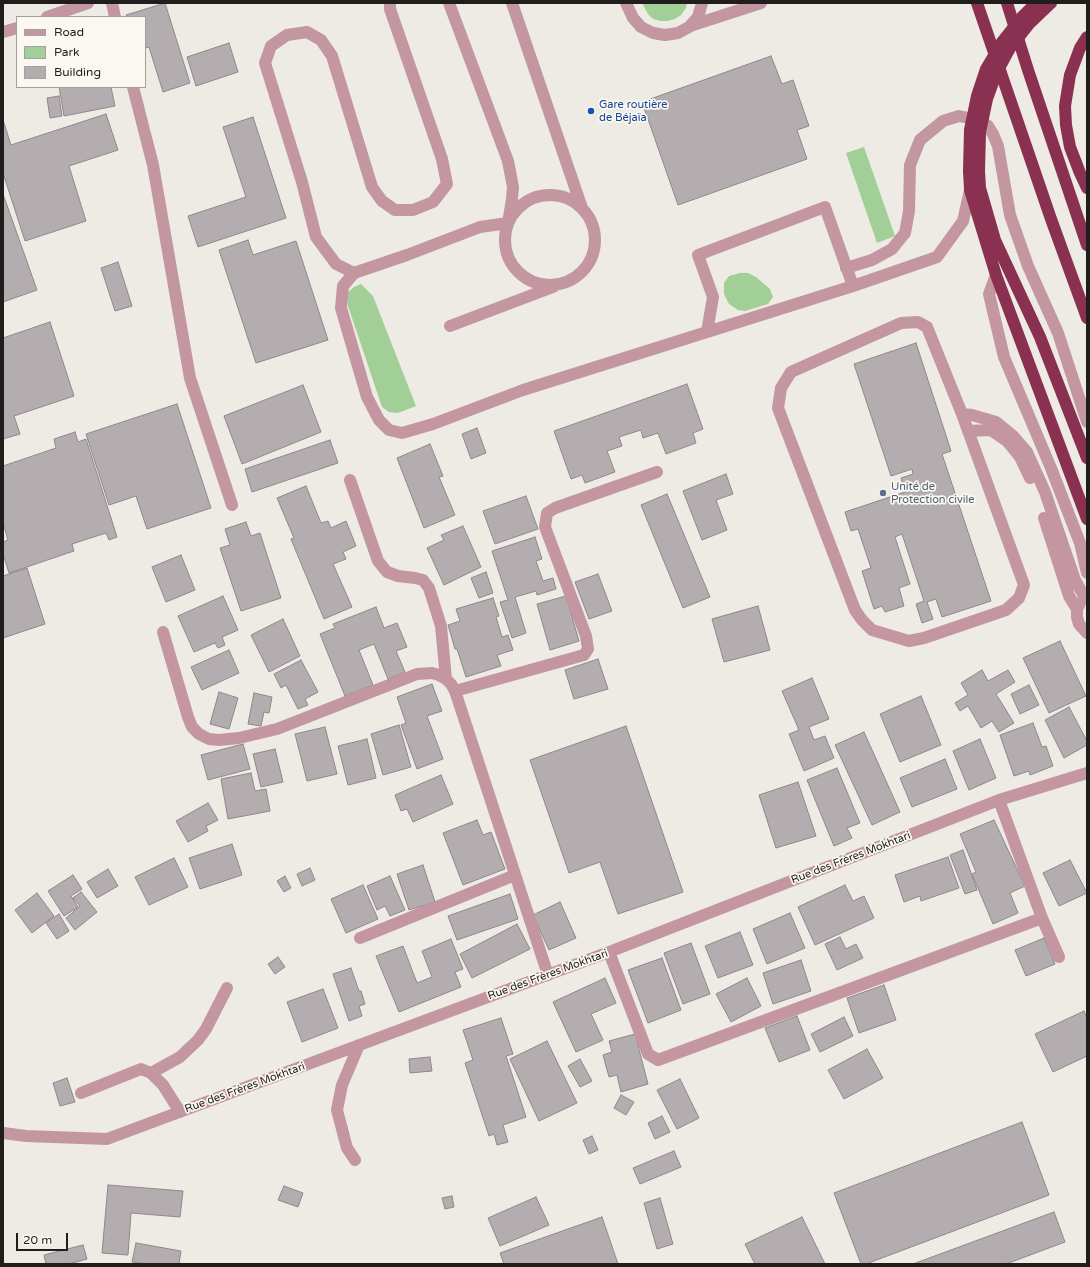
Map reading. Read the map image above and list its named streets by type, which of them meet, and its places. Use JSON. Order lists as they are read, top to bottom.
{
  "streets": {
    "street": ["Rue des Frères Mokhtari"]
  },
  "places": ["Gare routière de Béjaïa", "Unité de Protection civile"],
  "legend": ["Road", "Park", "Building"],
  "scale_bar": "20 m"
}
